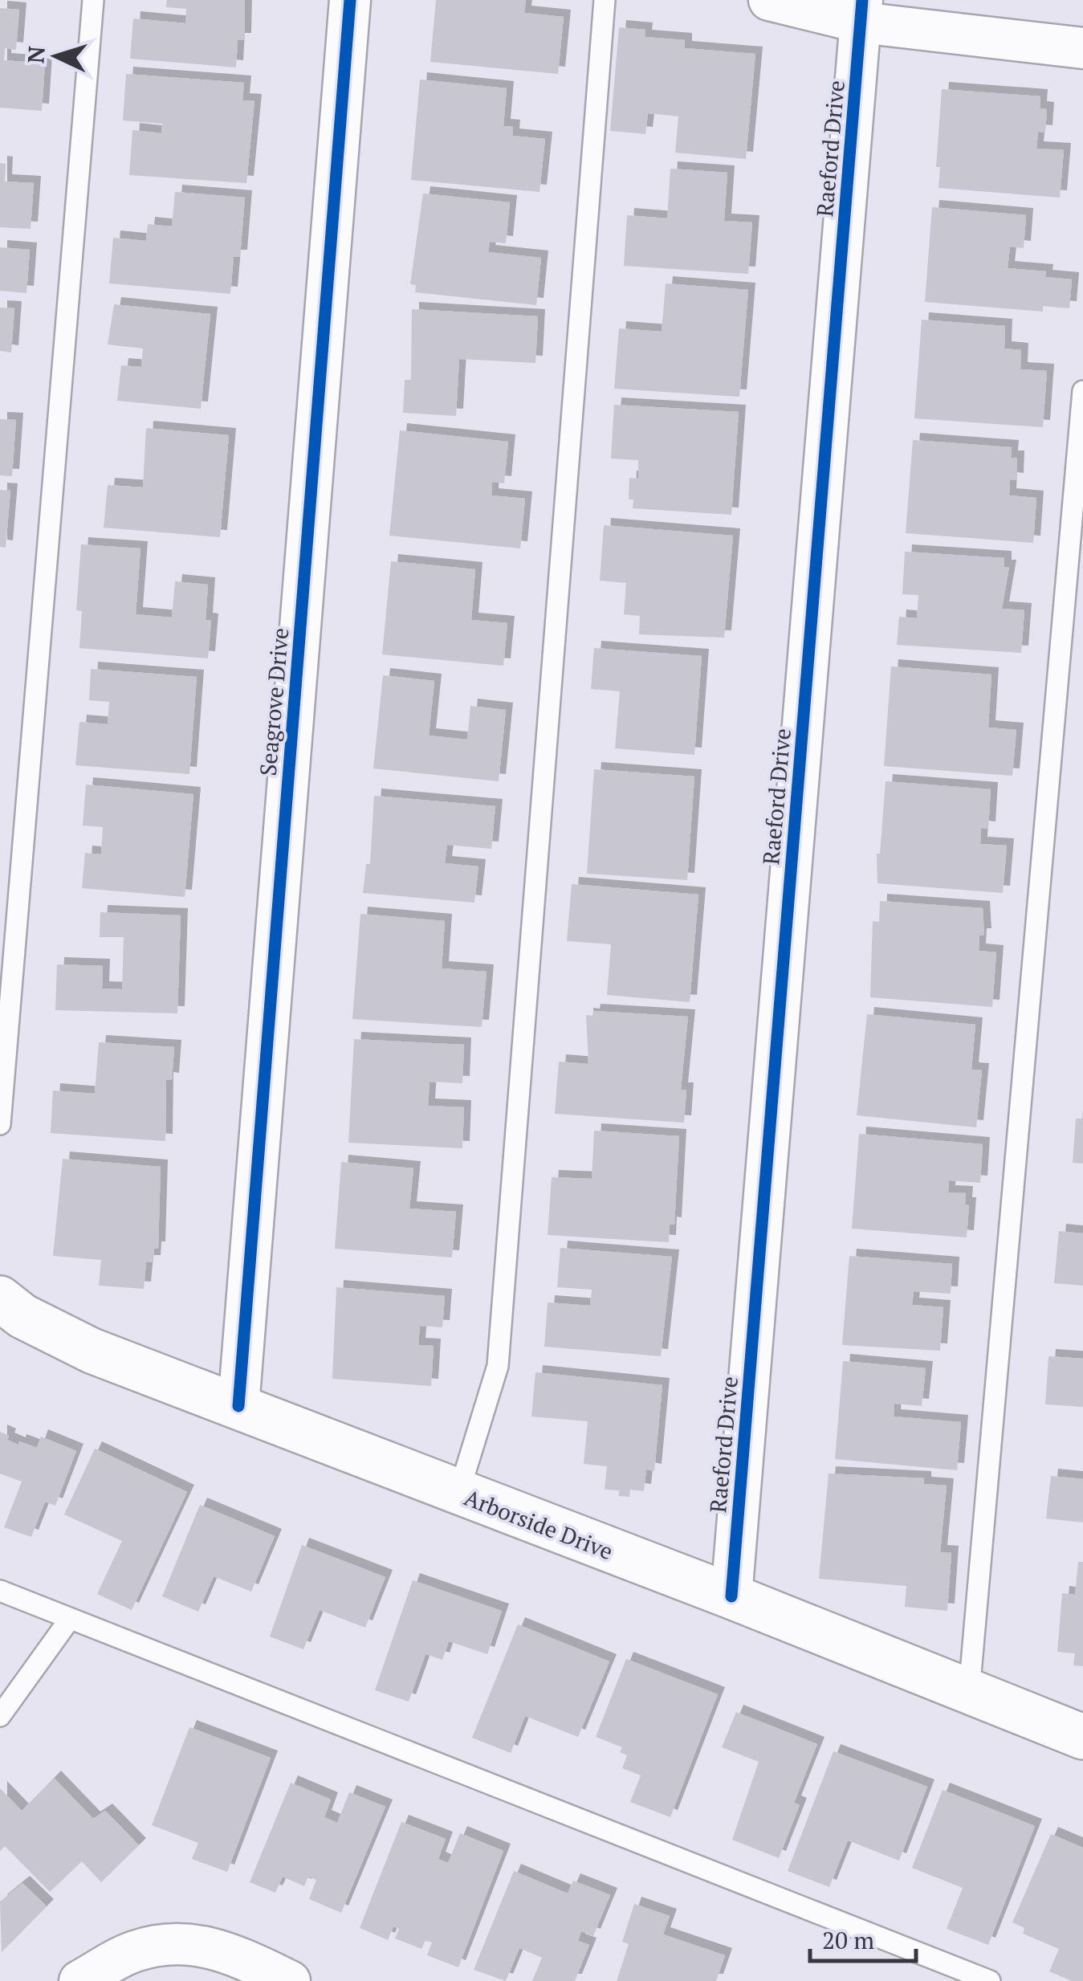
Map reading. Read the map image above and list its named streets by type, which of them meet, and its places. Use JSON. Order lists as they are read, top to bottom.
{
  "streets": {
    "street": ["Raeford Drive", "Seagrove Drive", "Arborside Drive"]
  },
  "crossings": [
    ["Raeford Drive", "Arborside Drive"],
    ["Seagrove Drive", "Arborside Drive"]
  ],
  "scale_bar": "20 m",
  "north": "left"
}
